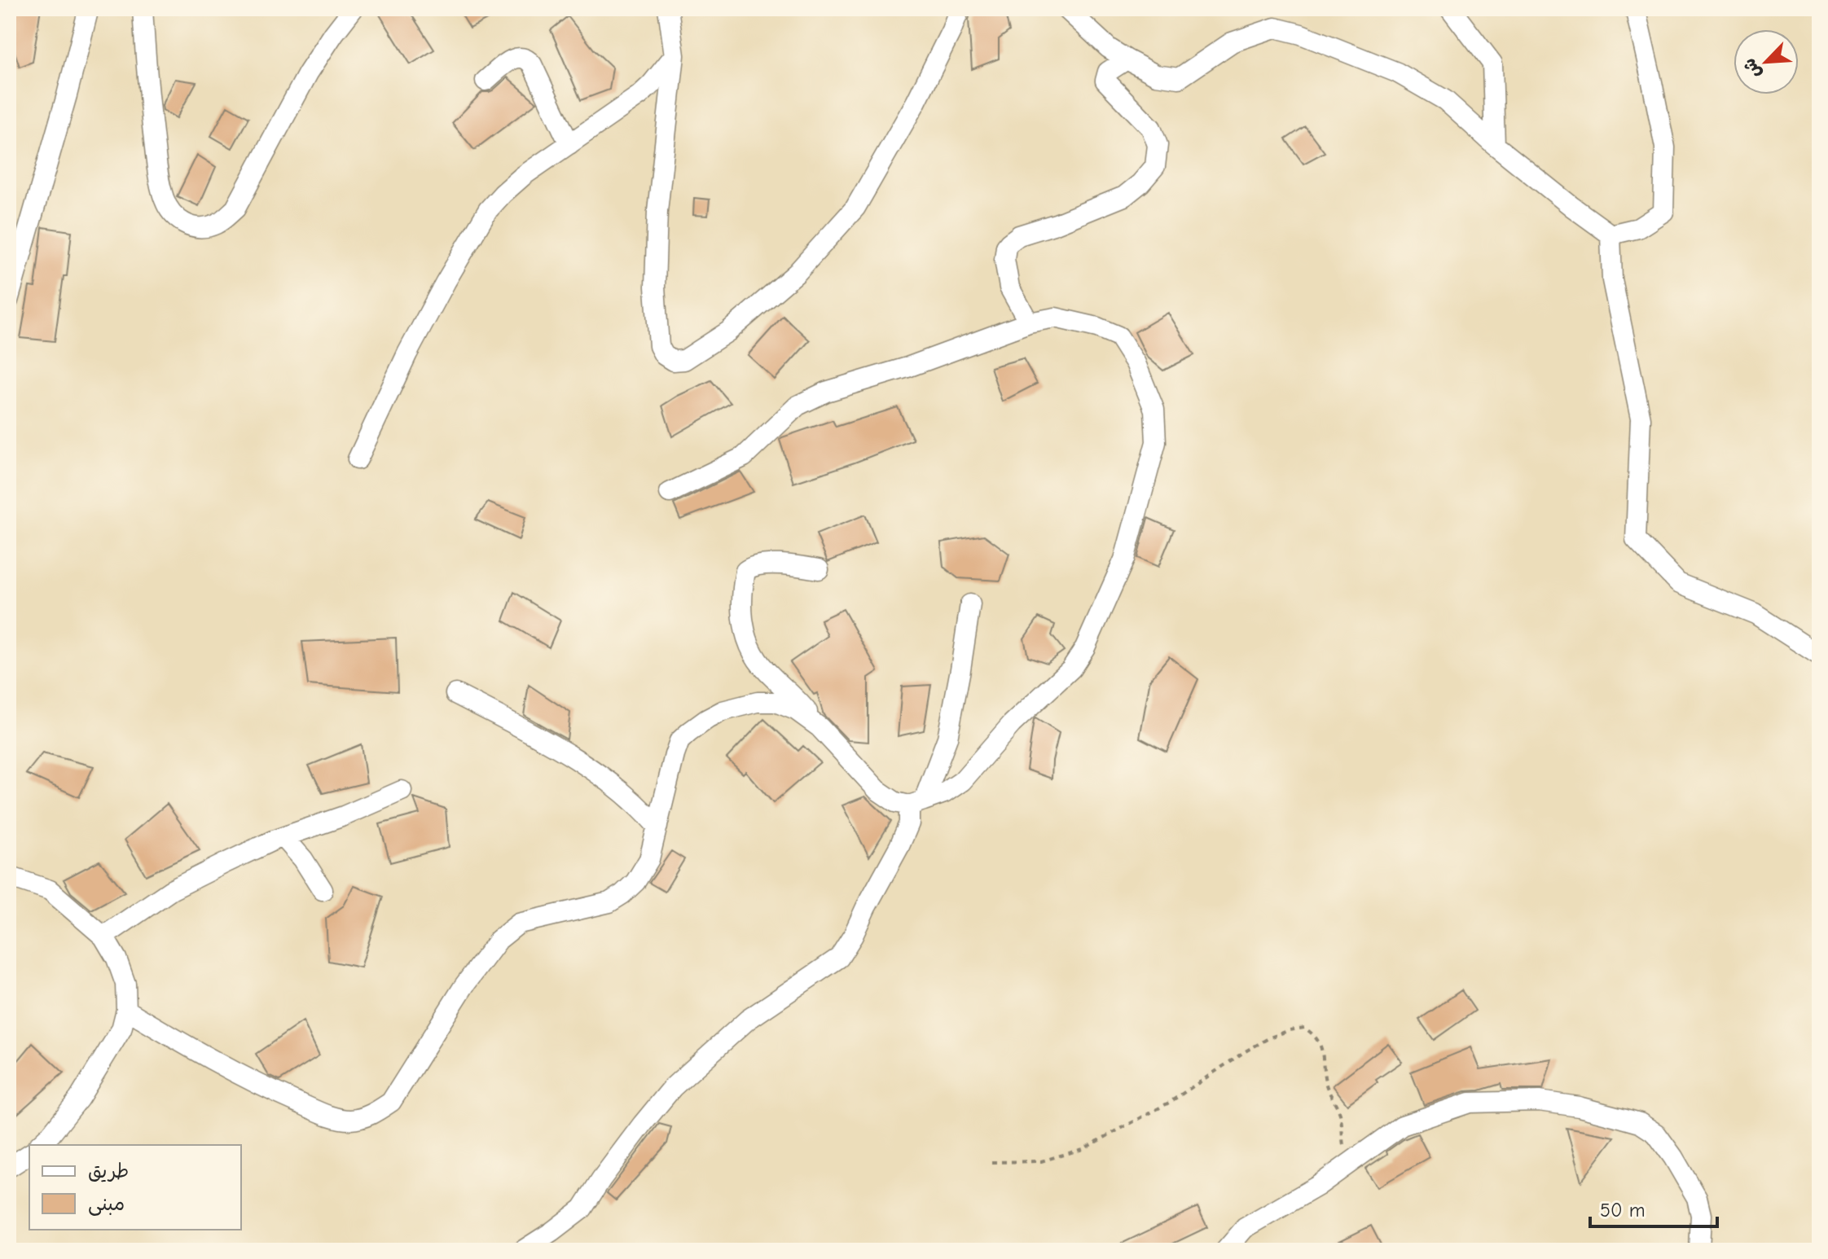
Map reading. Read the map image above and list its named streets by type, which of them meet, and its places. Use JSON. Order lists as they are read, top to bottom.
{
  "legend": ["طريق", "مبنى"],
  "scale_bar": "50 m",
  "north": "bottom left"
}
